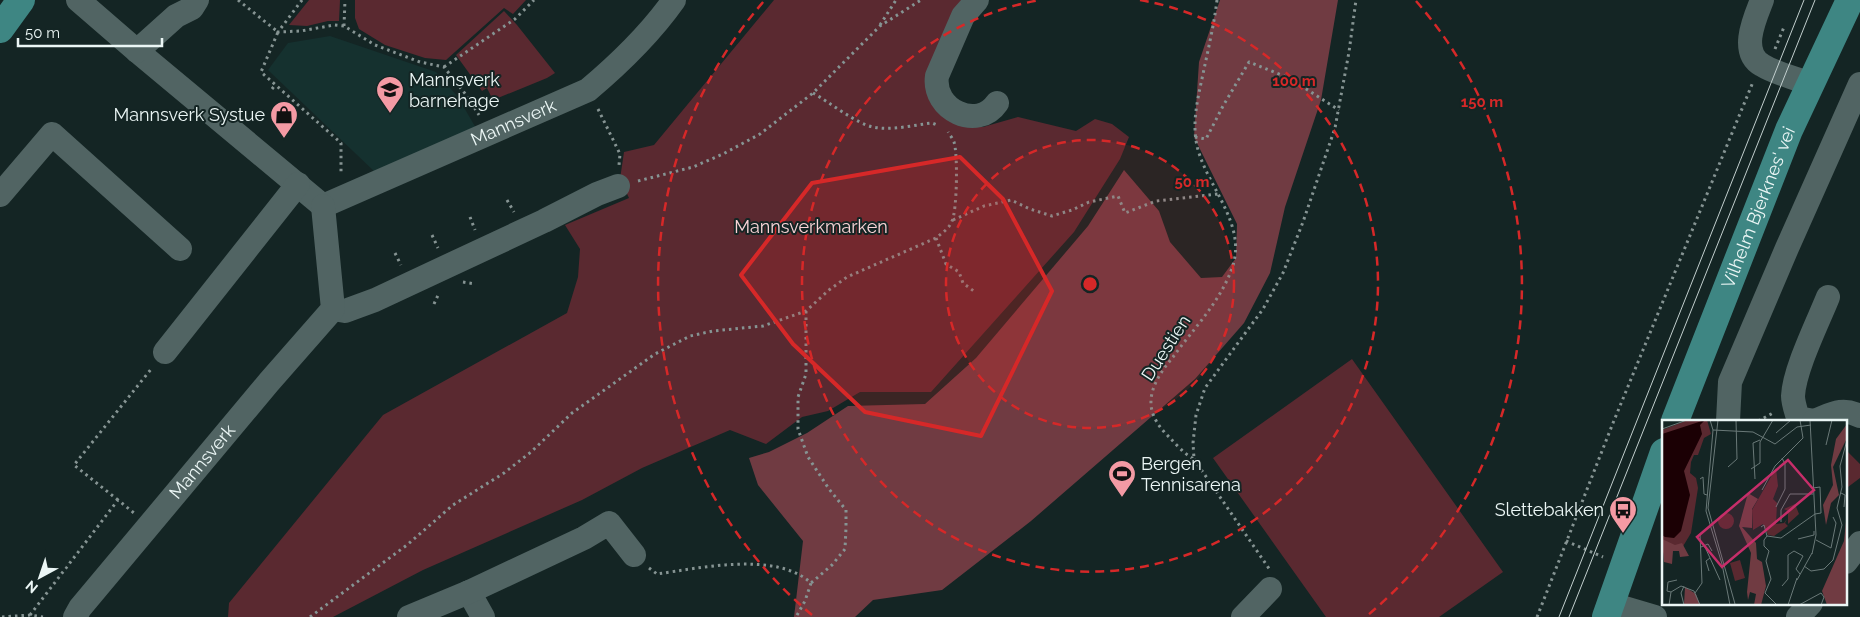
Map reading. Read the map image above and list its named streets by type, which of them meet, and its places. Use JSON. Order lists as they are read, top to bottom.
{
  "streets": {
    "main road": ["Vilhelm Bjerknes' vei"],
    "street": ["Mannsverk"],
    "path": ["Duestien"]
  },
  "parks": ["Mannsverkmarken"],
  "places": {
    "school or university": ["Mannsverk barnehage"],
    "shop": ["Mannsverk Systue"],
    "sports": ["Bergen Tennisarena"],
    "bus stop": ["Slettebakken"]
  },
  "scale_bar": "50 m",
  "north": "bottom left",
  "rings": ["100 m", "150 m", "50 m"]
}
